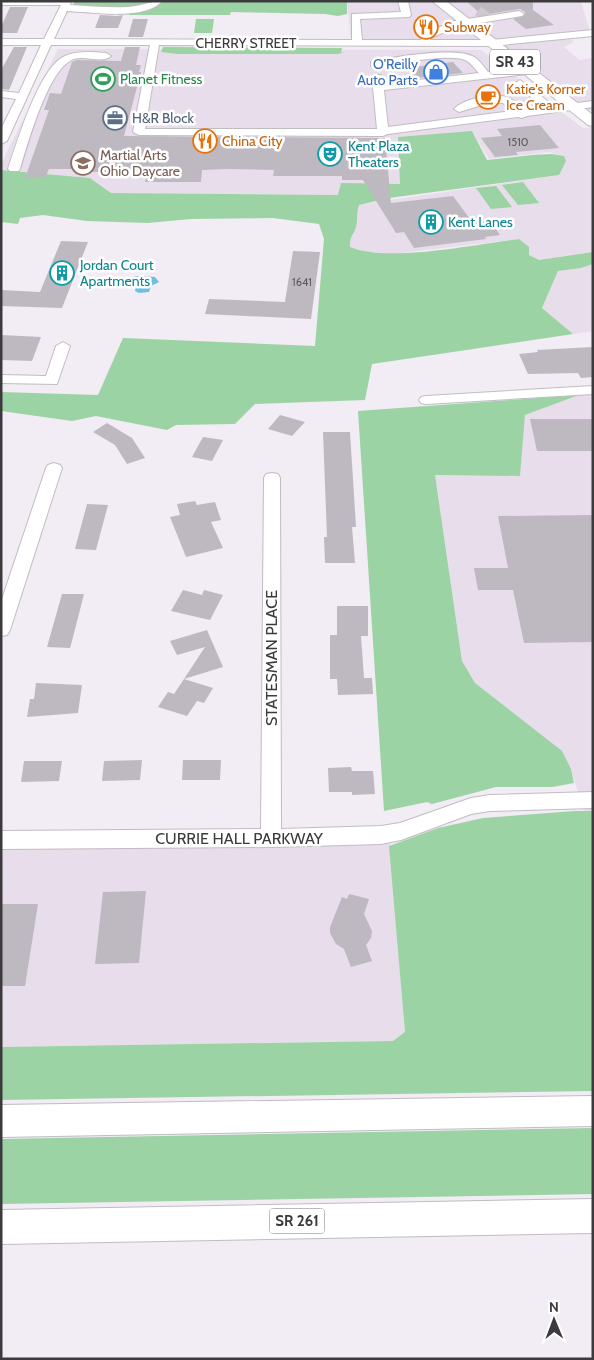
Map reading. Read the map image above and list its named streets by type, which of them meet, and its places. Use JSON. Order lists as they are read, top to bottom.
{
  "streets": {
    "main road": ["SR 43", "SR 261"],
    "street": ["CHERRY STREET", "STATESMAN PLACE", "CURRIE HALL PARKWAY"]
  },
  "crossings": [
    ["CHERRY STREET", "SR 43"],
    ["STATESMAN PLACE", "CURRIE HALL PARKWAY"]
  ],
  "places": {
    "restaurant": ["Subway", "China City"],
    "shop": ["O'Reilly Auto Parts"],
    "sports": ["Planet Fitness"],
    "cafe": ["Katie's Korner Ice Cream"],
    "office": ["H&R Block"],
    "theatre": ["Kent Plaza Theaters"],
    "school or university": ["Martial Arts Ohio Daycare"],
    "building": ["Kent Lanes", "Jordan Court Apartments"]
  },
  "house_numbers": ["1510", "1641"],
  "north": "top"
}
